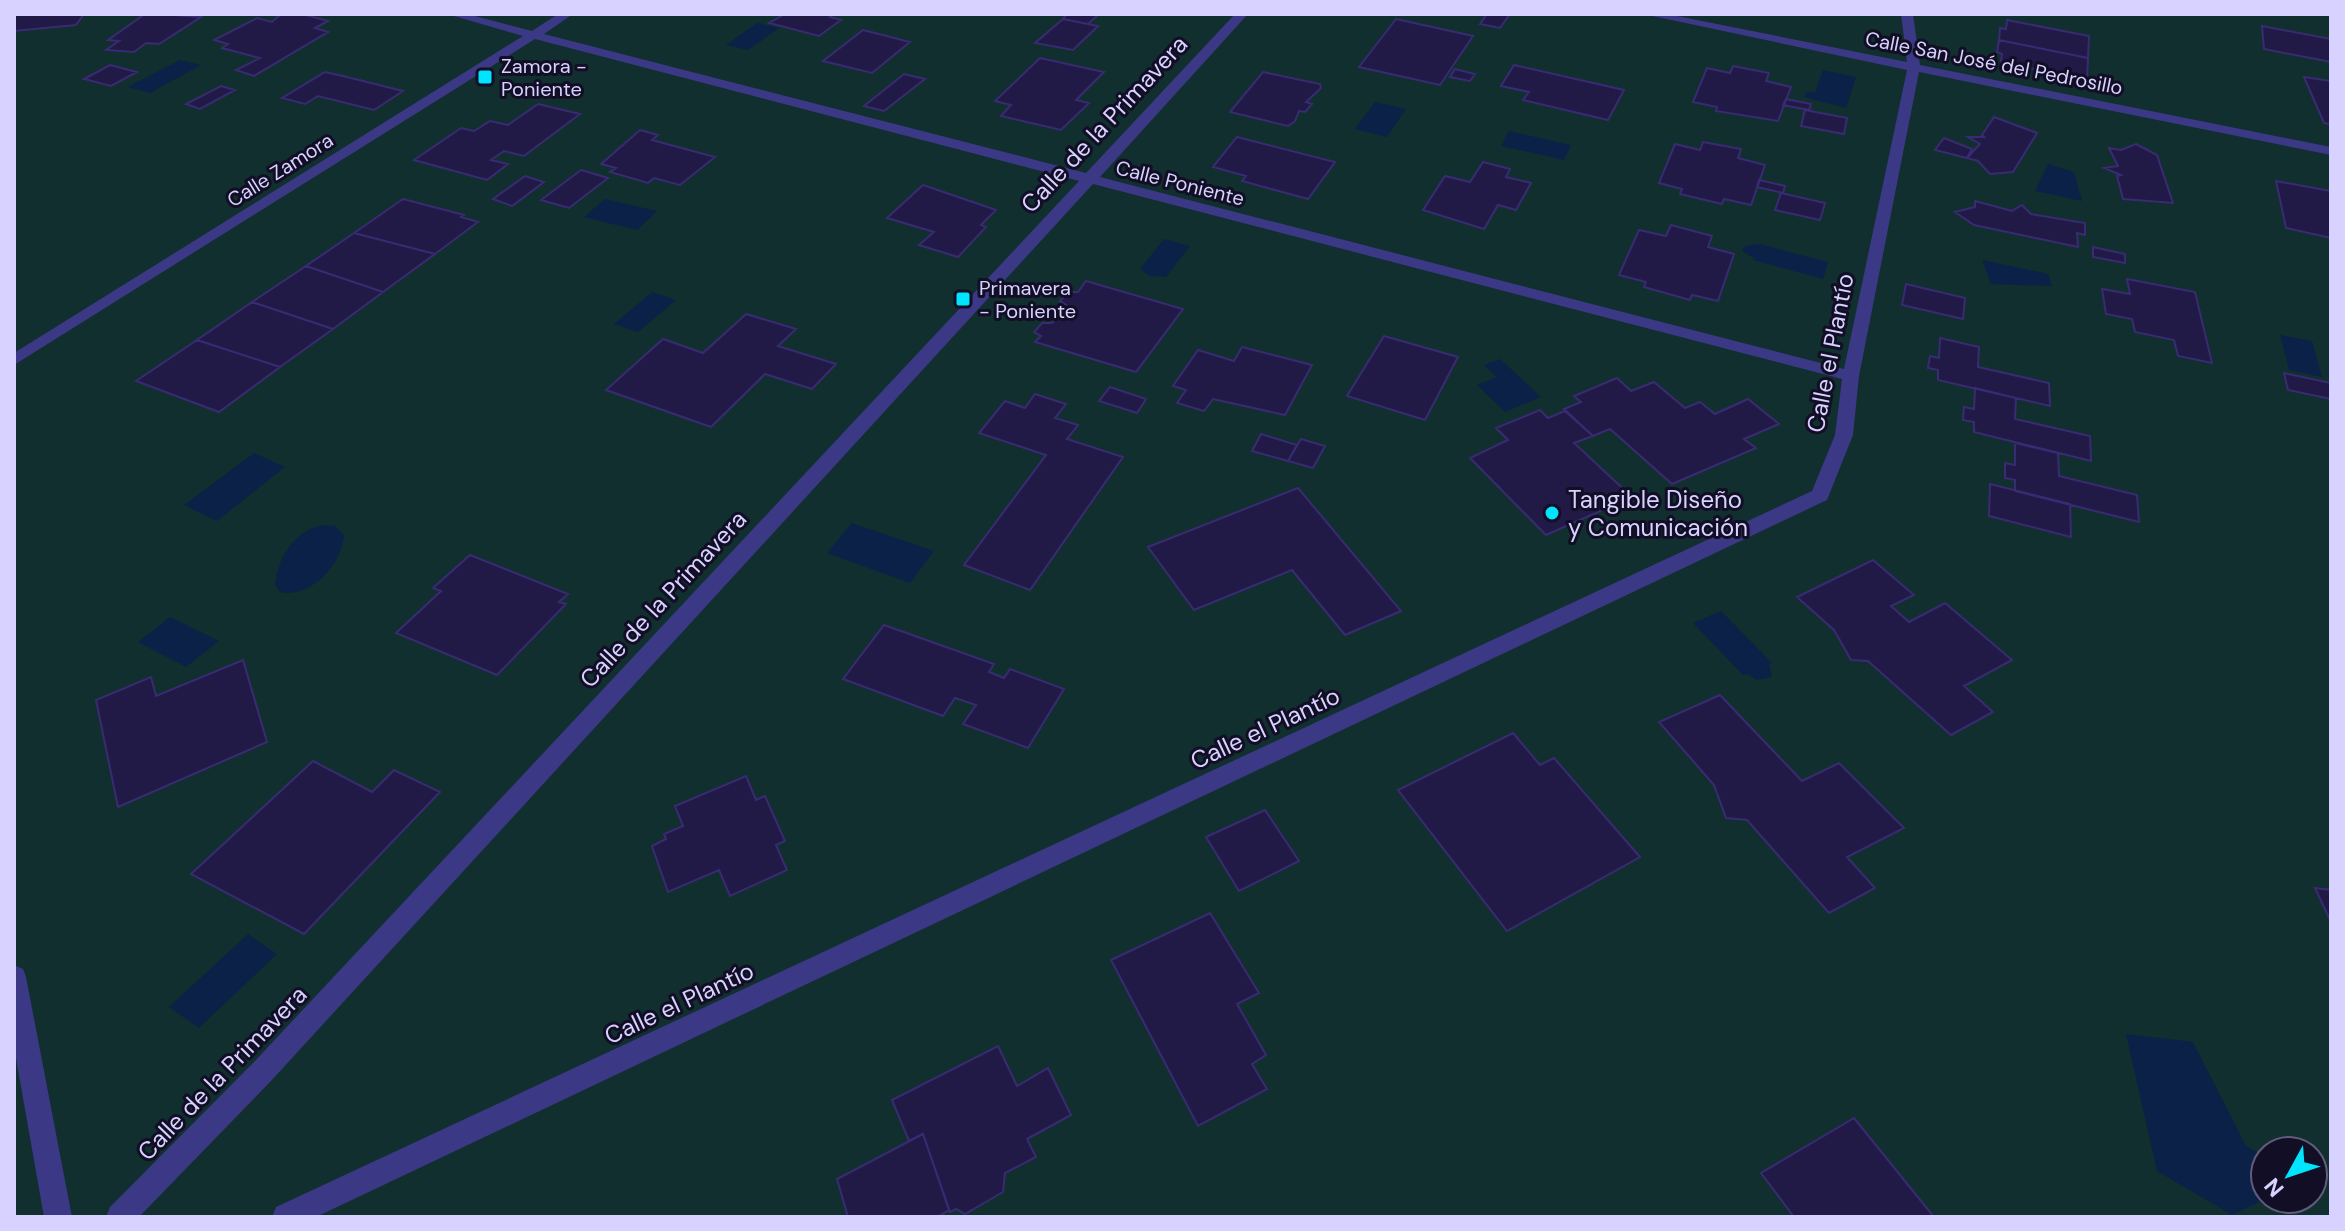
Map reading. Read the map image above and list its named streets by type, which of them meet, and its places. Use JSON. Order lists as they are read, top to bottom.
{
  "streets": {
    "street": [
      "Calle San José del Pedrosillo",
      "Calle de la Primavera",
      "Calle Zamora",
      "Calle Poniente",
      "Calle el Plantío"
    ]
  },
  "crossings": [
    ["Calle San José del Pedrosillo", "Calle el Plantío"],
    ["Calle de la Primavera", "Calle Poniente"],
    ["Calle Zamora", "Calle Poniente"],
    ["Calle Poniente", "Calle el Plantío"]
  ],
  "places": {
    "transit": ["Zamora - Poniente", "Primavera - Poniente"],
    "other": ["Tangible Diseño y Comunicación"]
  },
  "north": "bottom left"
}
